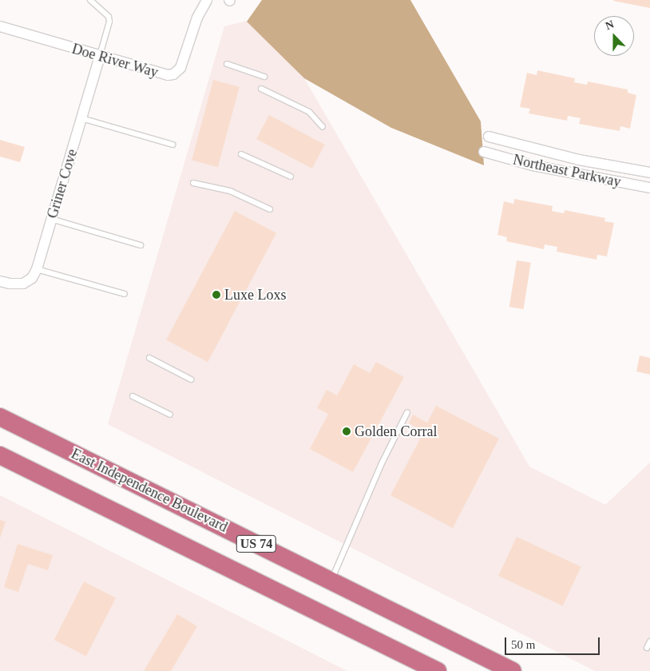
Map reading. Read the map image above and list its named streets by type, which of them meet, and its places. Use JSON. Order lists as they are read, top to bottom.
{
  "streets": {
    "highway": ["East Independence Boulevard", "US 74"],
    "street": ["Doe River Way", "Northeast Parkway", "Griner Cove"]
  },
  "crossings": [
    ["Doe River Way", "Griner Cove"]
  ],
  "places": ["Luxe Loxs", "Golden Corral"],
  "scale_bar": "50 m",
  "north": "top"
}
